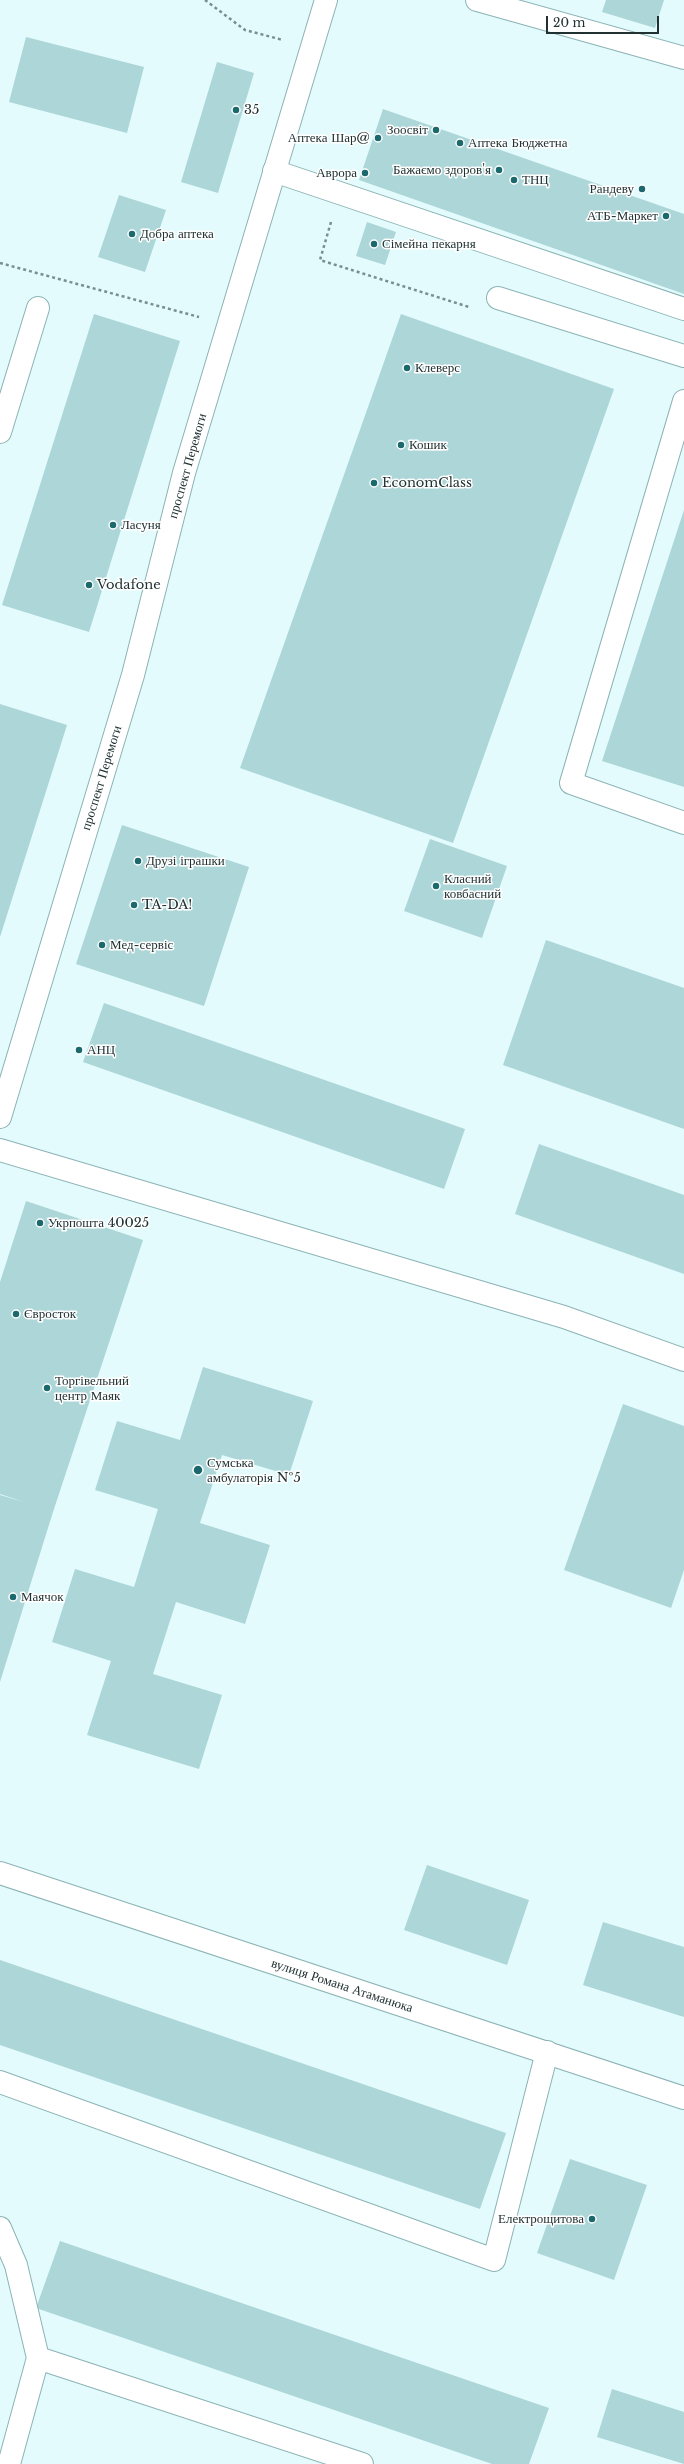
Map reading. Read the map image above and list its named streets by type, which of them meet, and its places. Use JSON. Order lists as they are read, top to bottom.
{
  "streets": {
    "street": ["проспект Перемоги", "вулиця Романа Атаманюка"]
  },
  "places": [
    "35",
    "Зоосвіт",
    "Аптека Шар@",
    "Аптека Бюджетна",
    "Бажаємо здоров'я",
    "Аврора",
    "ТНЦ",
    "Рандеву",
    "АТБ-Маркет",
    "Добра аптека",
    "Сімейна пекарня",
    "Клеверс",
    "Кошик",
    "EconomClass",
    "Ласуня",
    "Vodafone",
    "Друзі іграшки",
    "Класний ковбасний",
    "TA-DA!",
    "Мед-сервіс",
    "АНЦ",
    "Укрпошта 40025",
    "Євросток",
    "Торгівельний центр Маяк",
    "Сумська амбулаторія №5",
    "Маячок",
    "Електрощитова"
  ],
  "scale_bar": "20 m"
}
